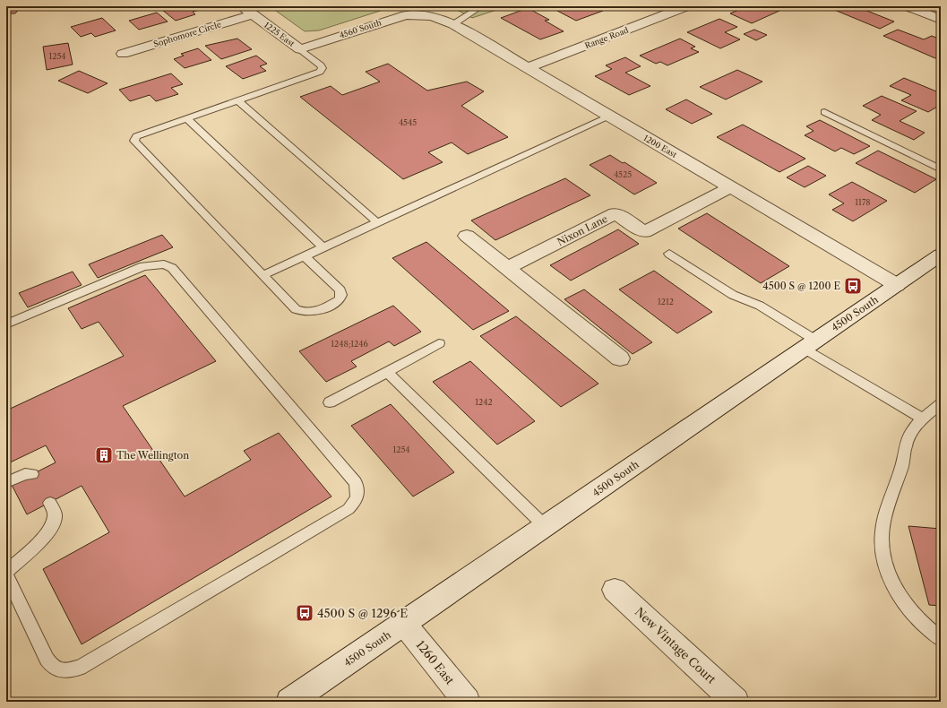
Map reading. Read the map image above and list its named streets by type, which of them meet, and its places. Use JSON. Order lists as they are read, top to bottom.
{
  "streets": {
    "street": [
      "4560 South",
      "Sophomore Circle",
      "1225 East",
      "Range Road",
      "1200 East",
      "Nixon Lane",
      "4500 South",
      "New Vintage Court",
      "1260 East"
    ]
  },
  "crossings": [
    ["4560 South", "1225 East"],
    ["4560 South", "1200 East"],
    ["Sophomore Circle", "1225 East"],
    ["Range Road", "1200 East"],
    ["1200 East", "Nixon Lane"],
    ["1200 East", "4500 South"],
    ["4500 South", "1260 East"]
  ],
  "places": {
    "bus stop": ["4500 S @ 1200 E", "4500 S @ 1296 E"],
    "building": ["The Wellington"]
  },
  "house_numbers": [
    "1254",
    "4545",
    "4525",
    "1178",
    "1212",
    "1248;1246",
    "1242",
    "1254"
  ]
}
